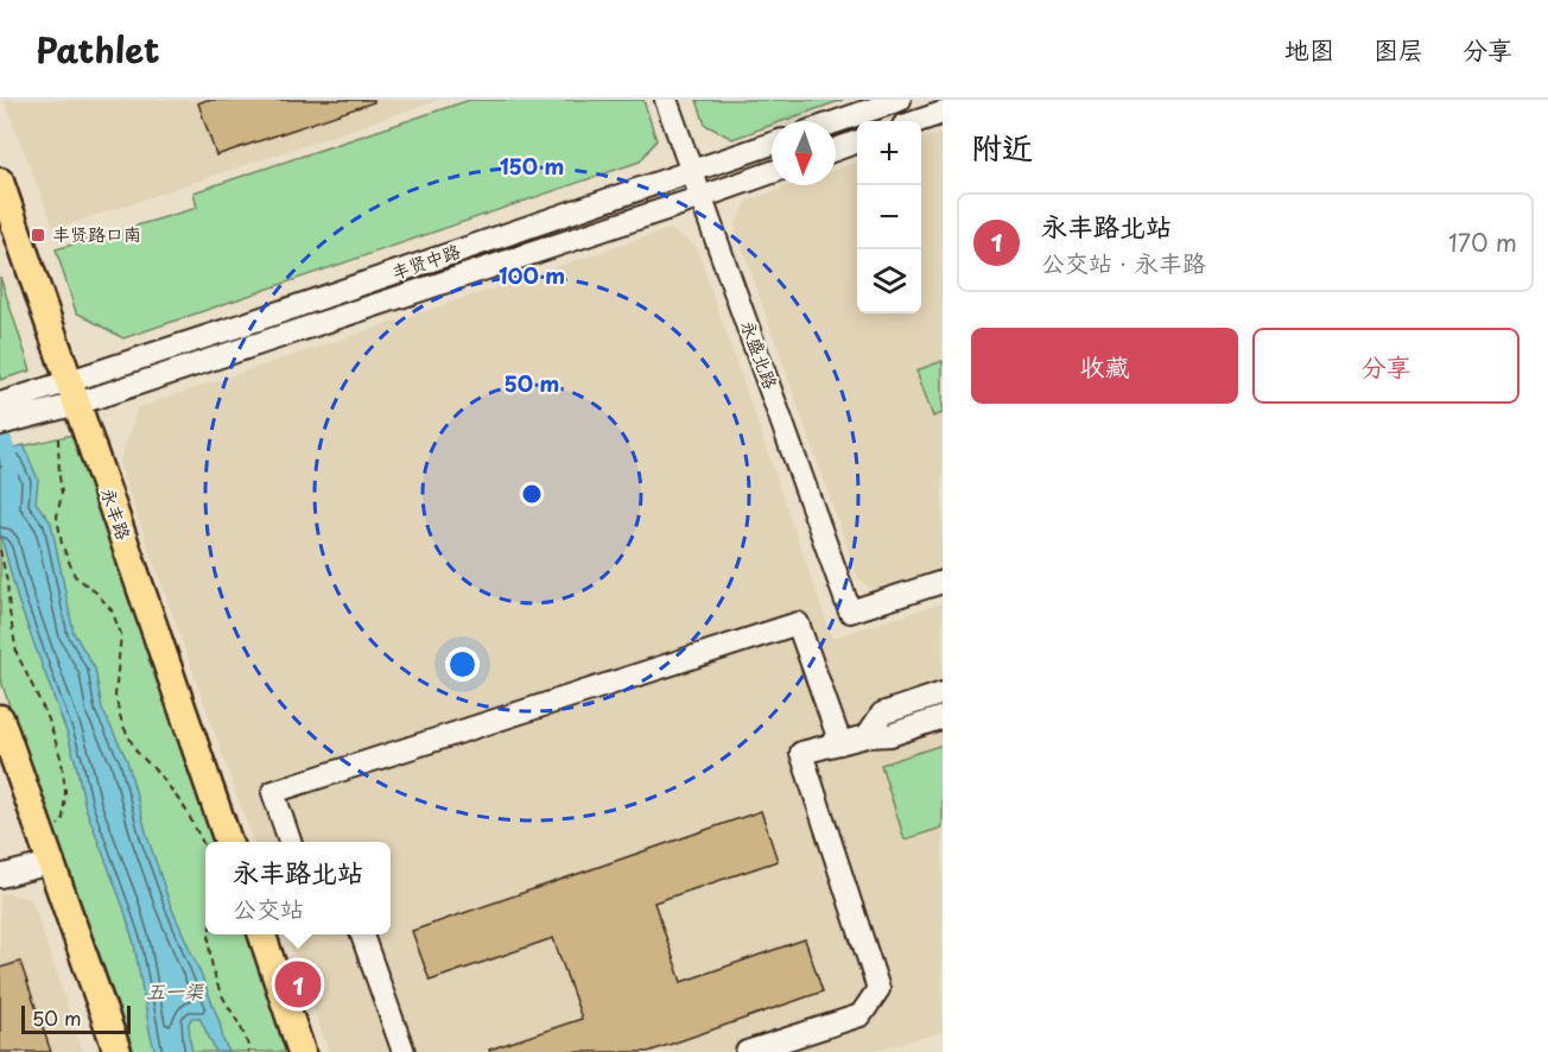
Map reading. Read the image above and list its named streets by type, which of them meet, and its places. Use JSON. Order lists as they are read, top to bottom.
{
  "streets": {
    "main road": ["永丰路"],
    "street": ["丰贤中路", "永盛北路"]
  },
  "crossings": [
    ["丰贤中路", "永盛北路"],
    ["丰贤中路", "永丰路"]
  ],
  "water": ["五一渠"],
  "places": {
    "transit": ["丰贤路口南"]
  },
  "scale_bar": "50 m",
  "north": "bottom",
  "page": {
    "header": "Pathlet",
    "nav": ["地图", "图层", "分享"],
    "heading": "附近",
    "map_buttons": ["+", "−"],
    "list": [
      {
        "mark": "1",
        "name": "永丰路北站",
        "note": "公交站 · 永丰路",
        "value": "170 m"
      }
    ],
    "buttons": ["收藏", "分享"],
    "popup": ["永丰路北站", "公交站"],
    "pins": "1",
    "scale": "50 m"
  },
  "rings": ["150 m", "100 m", "50 m"]
}
